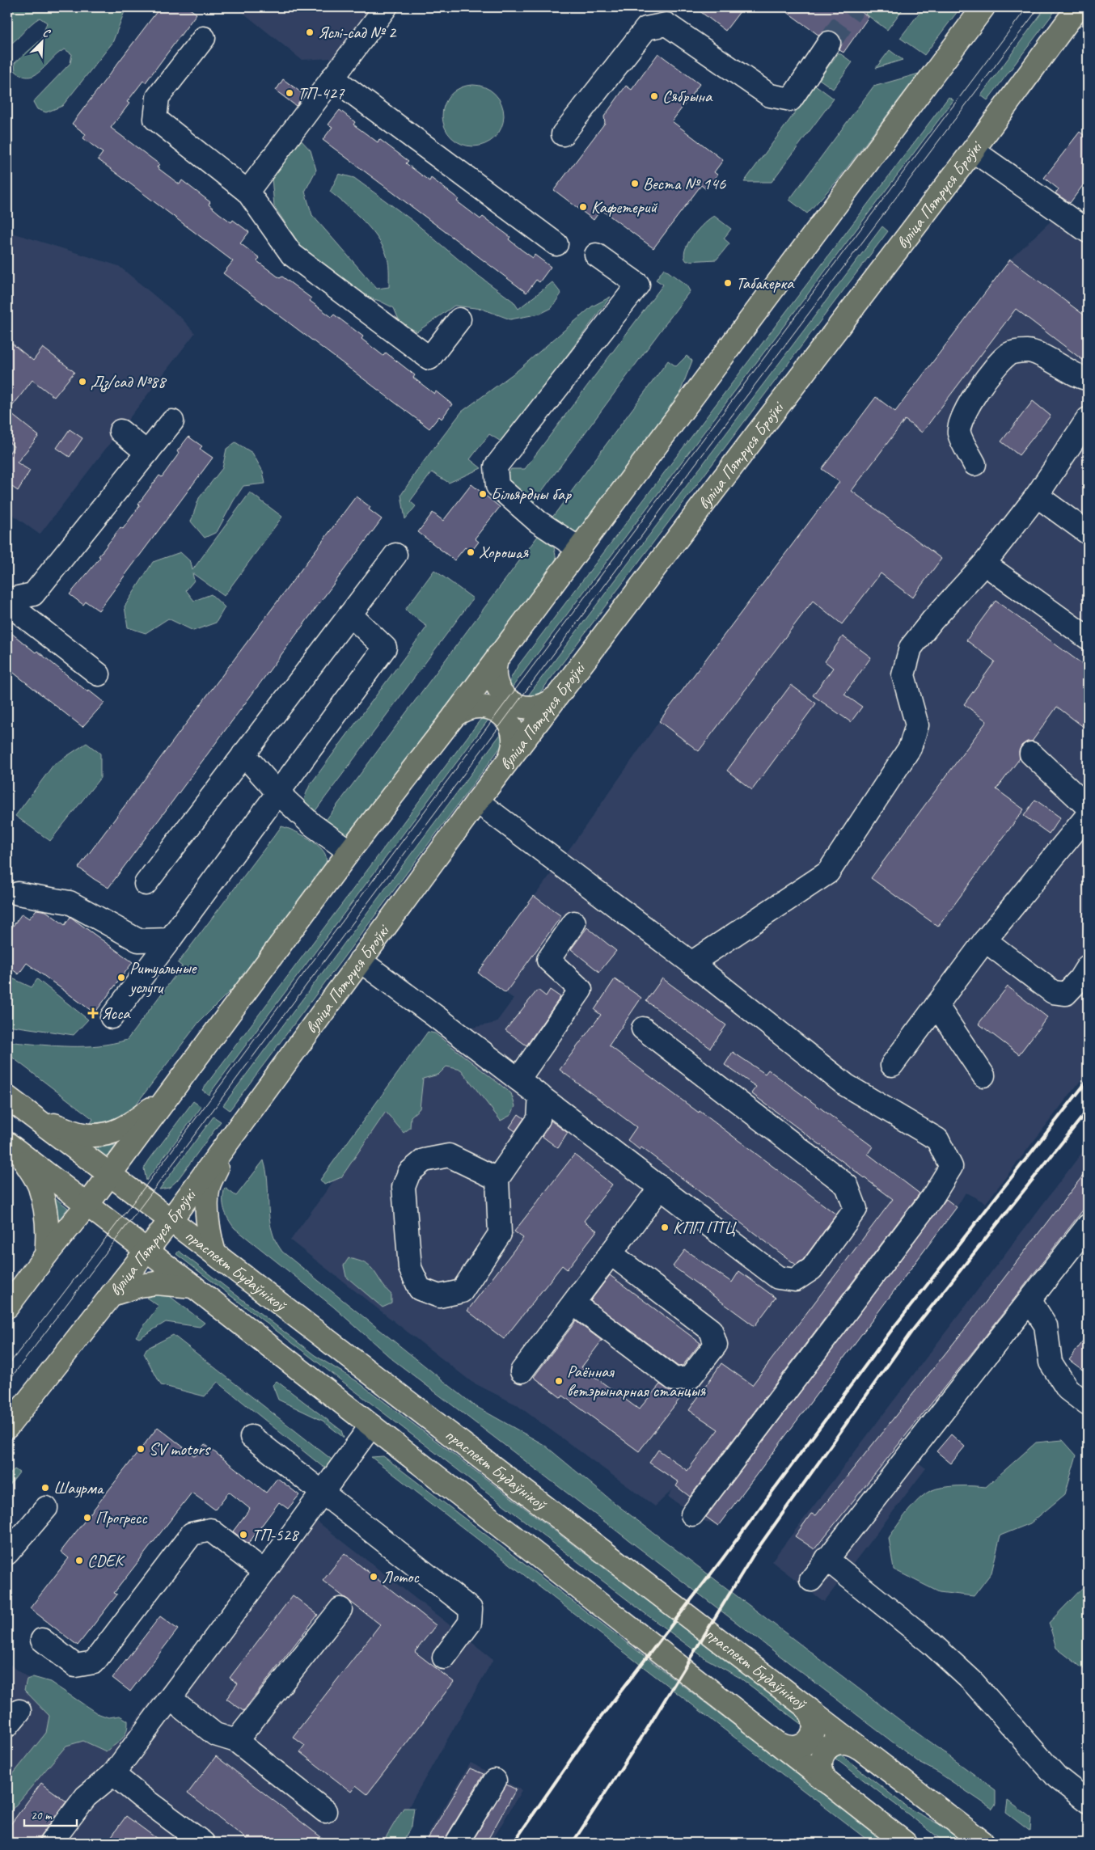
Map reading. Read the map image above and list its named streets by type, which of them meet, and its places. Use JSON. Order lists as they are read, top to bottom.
{
  "streets": {
    "main road": ["вуліца Пятруся Броўкі", "праспект Будаўнікоў"]
  },
  "crossings": [
    ["вуліца Пятруся Броўкі", "праспект Будаўнікоў"]
  ],
  "places": {
    "other": [
      "Яслі-сад № 2",
      "ТП-427",
      "Сябрына",
      "Веста № 146",
      "Кафетерий",
      "Табакерка",
      "Дз/сад №88",
      "Більярдны бар",
      "Хорошая",
      "Ритуальные услуги",
      "КПП ПТЦ",
      "Раённая ветэрынарная станцыя",
      "SV motors",
      "Шаурма",
      "Прогресс",
      "ТП-528",
      "CDEK",
      "Лотос"
    ],
    "health": ["Ясса"]
  },
  "scale_bar": "20 m",
  "north": "top right"
}
